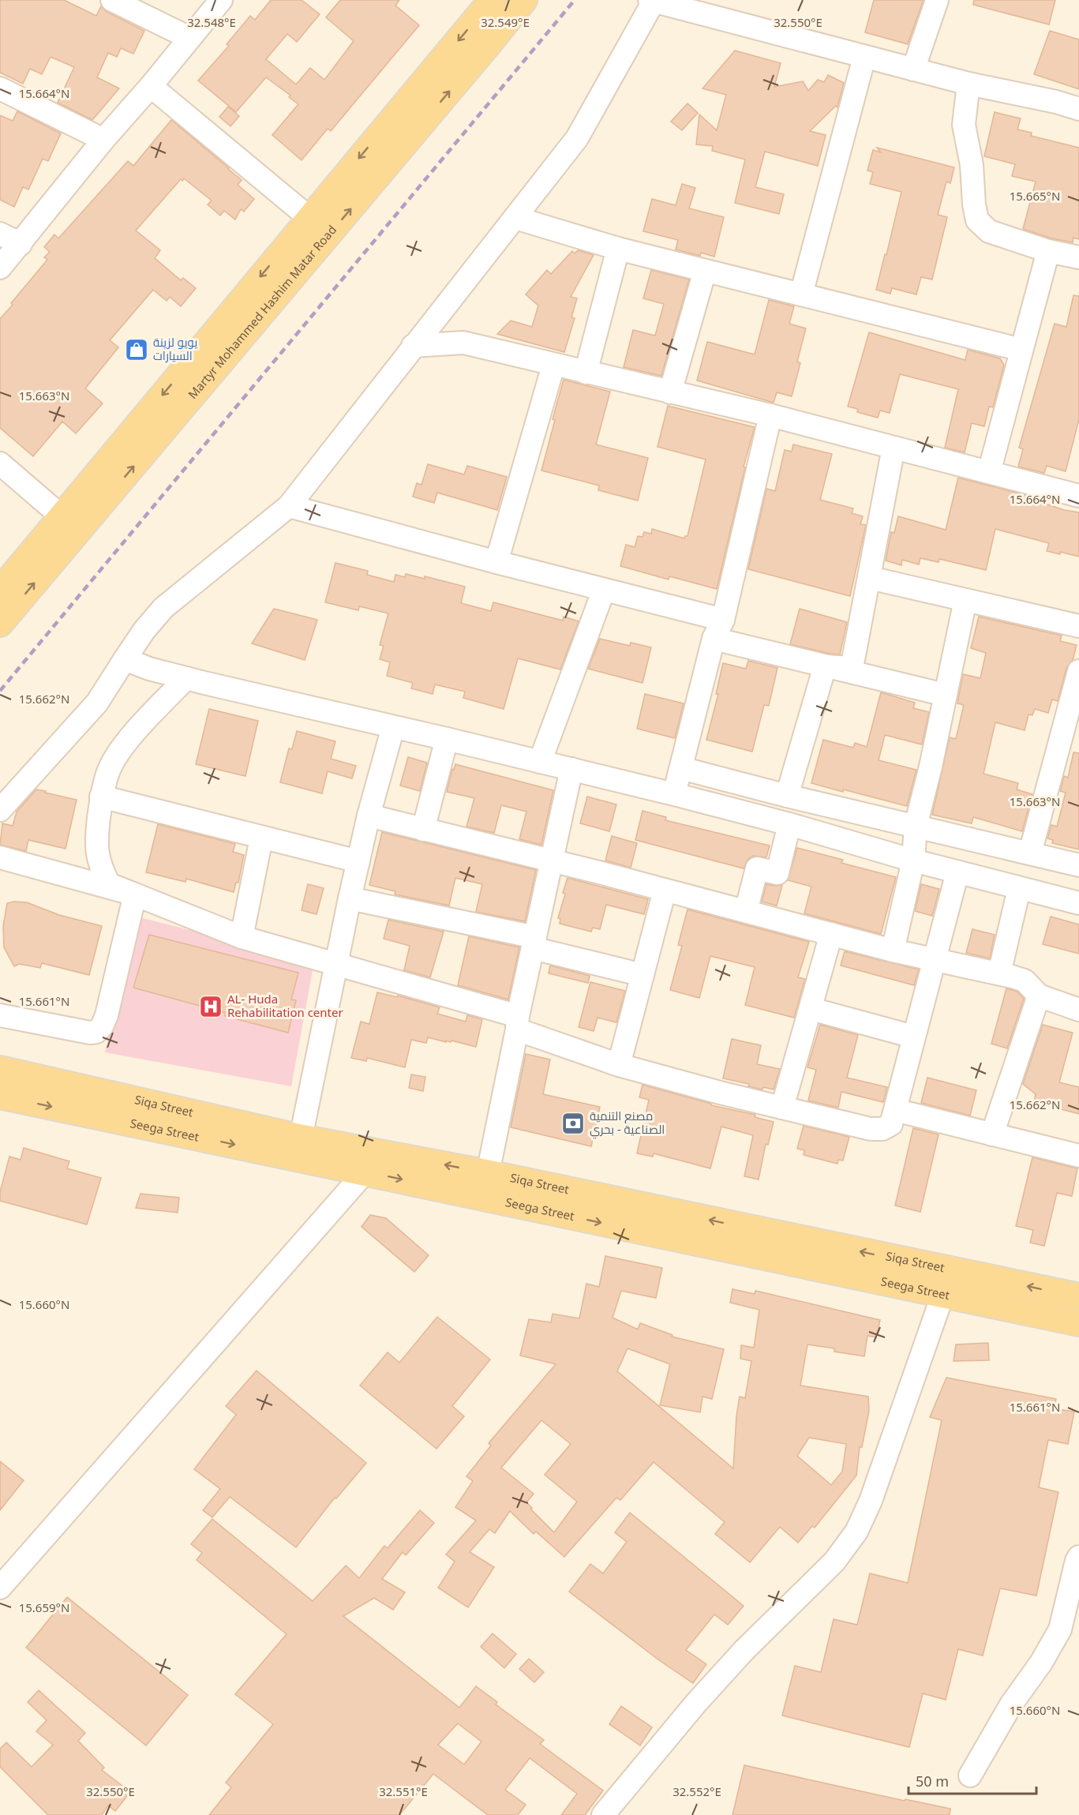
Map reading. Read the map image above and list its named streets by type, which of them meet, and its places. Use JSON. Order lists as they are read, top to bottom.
{
  "streets": {
    "main road": ["Martyr Mohammed Hashim Matar Road", "Siqa Street", "Seega Street"]
  },
  "one_way": ["Siqa Street", "Seega Street"],
  "places": {
    "shop": ["يويو لزينة السيارات"],
    "hospital": ["AL- Huda Rehabilitation center"],
    "bank": ["مصنع التنمية الصناعية - بحري"]
  },
  "scale_bar": "50 m",
  "coordinates": [
    "32.548°E",
    "32.549°E",
    "32.550°E",
    "15.664°N",
    "15.665°N",
    "15.663°N",
    "15.662°N",
    "15.661°N",
    "15.660°N",
    "15.659°N",
    "32.551°E",
    "32.552°E"
  ]
}
